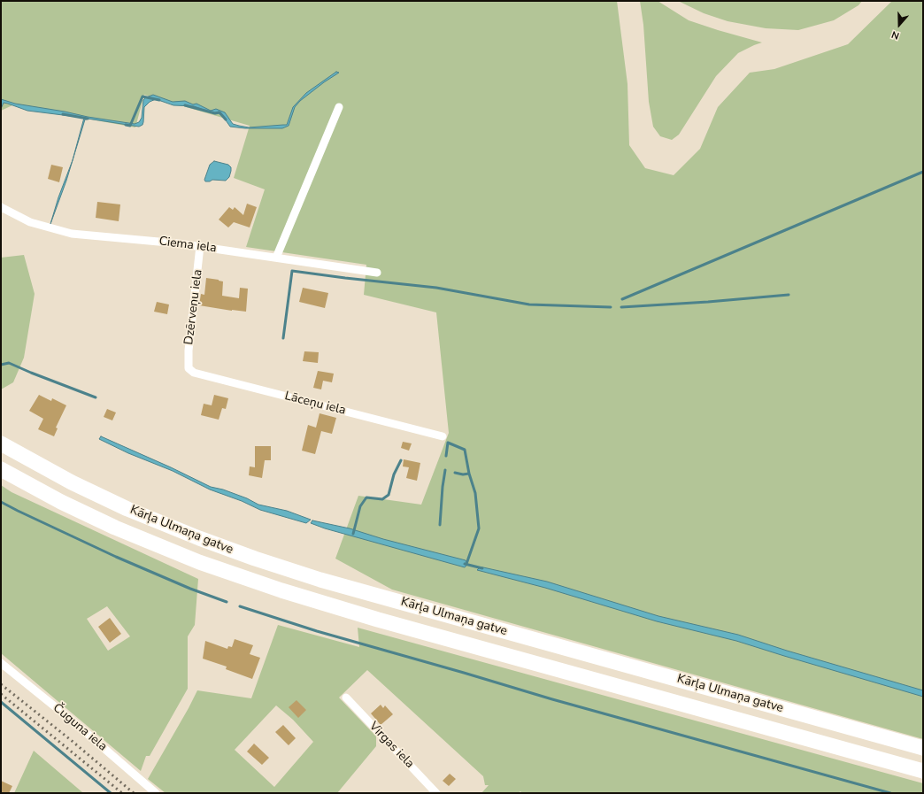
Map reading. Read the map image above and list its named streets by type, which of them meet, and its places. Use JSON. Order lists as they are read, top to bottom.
{
  "streets": {
    "highway": ["Kārļa Ulmaņa gatve"],
    "street": [
      "Ciema iela",
      "Dzērveņu iela",
      "Lāceņu iela",
      "Čuguna iela",
      "Virgas iela"
    ]
  },
  "crossings": [
    ["Ciema iela", "Dzērveņu iela"],
    ["Dzērveņu iela", "Lāceņu iela"]
  ],
  "north": "bottom"
}
